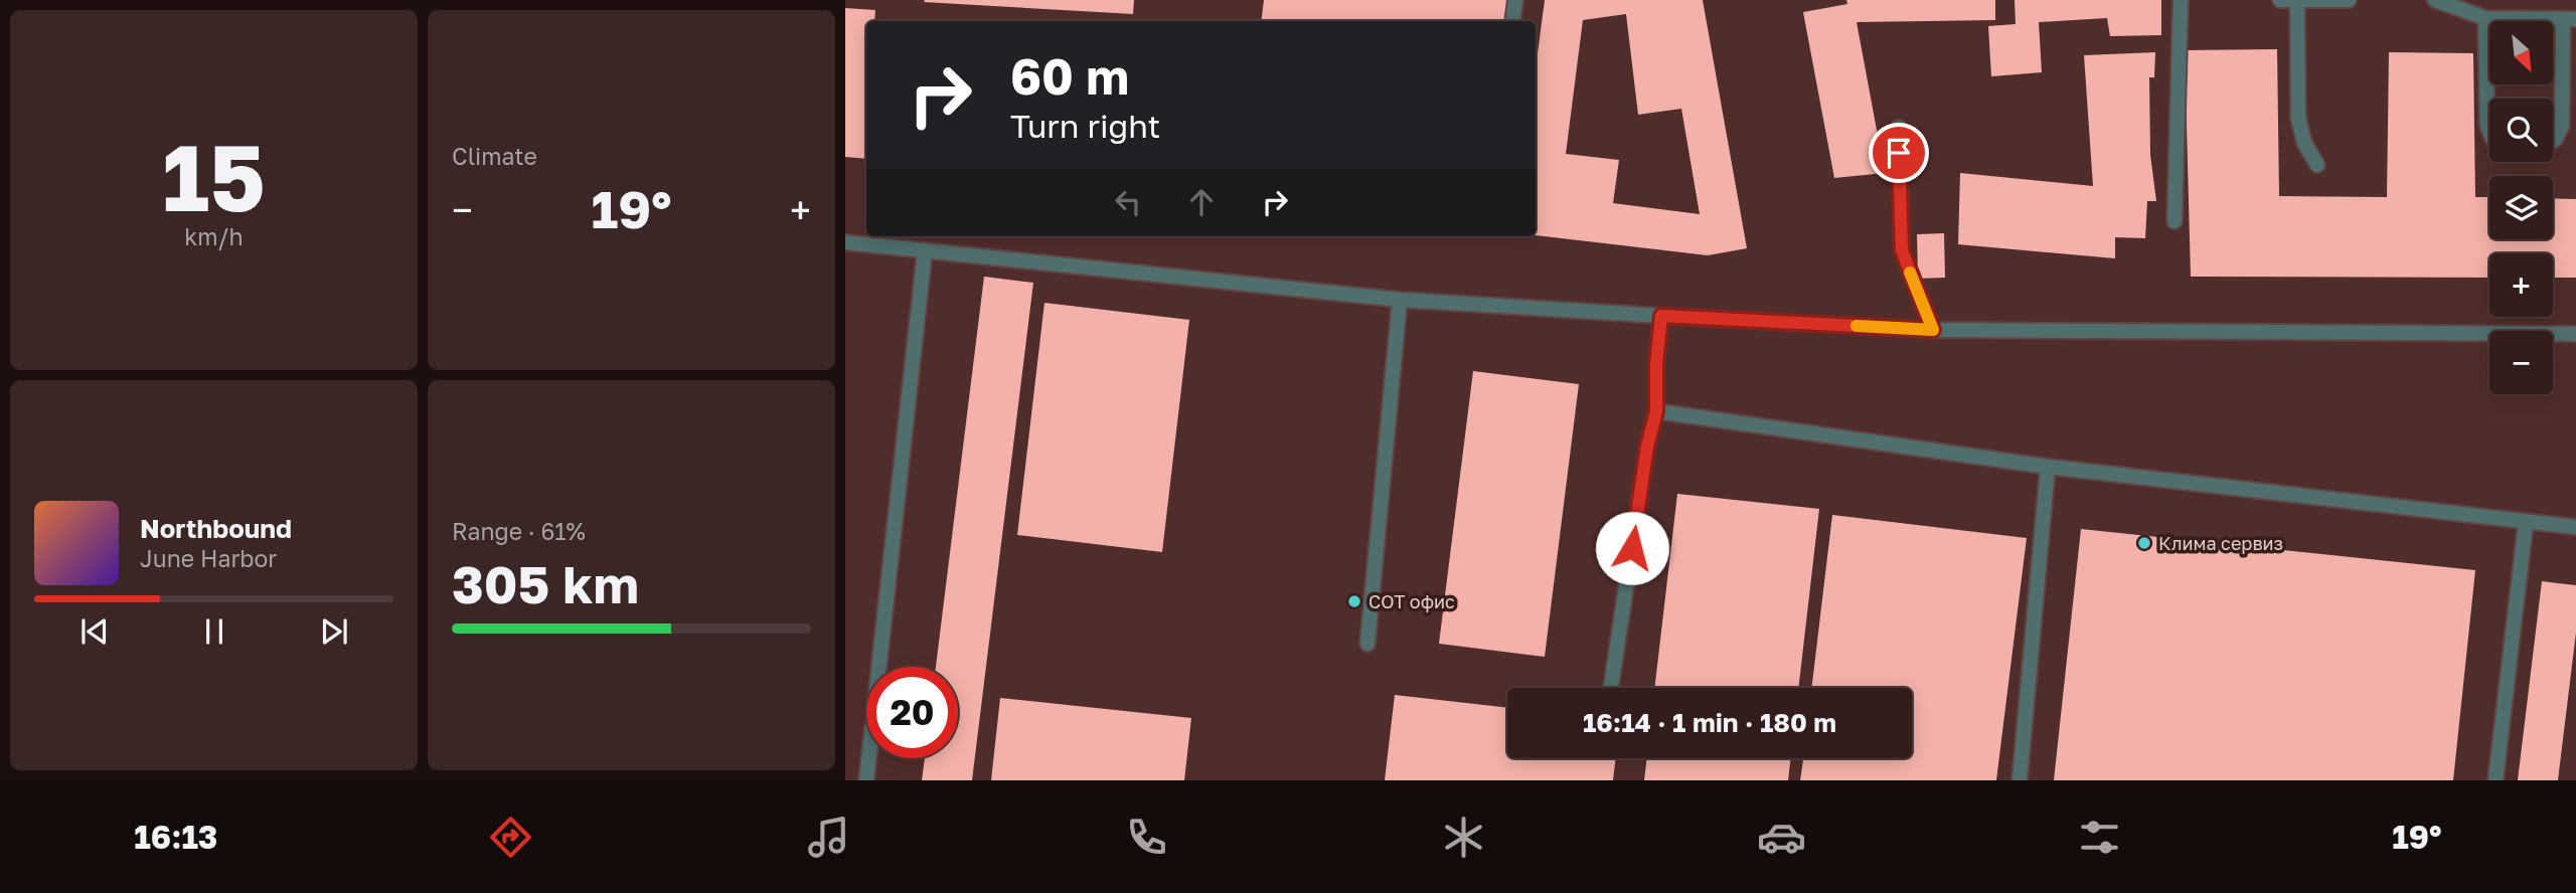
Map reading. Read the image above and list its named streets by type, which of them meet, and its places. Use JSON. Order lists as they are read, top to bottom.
{
  "places": ["Клима сервиз", "СОТ офис"],
  "north": "bottom right",
  "page": {
    "tile": [
      ["15", "km/h"],
      "Climate",
      ["Range · 61%", "305 km"]
    ],
    "map_buttons": ["+", "−"],
    "turn": ["60 m", "Turn right"],
    "heat": ["−", "19°", "+"],
    "song": ["Northbound", "June Harbor"],
    "limit": "20",
    "trip": "16:14 · 1 min · 180 m",
    "tabs": ["16:13", "19°"]
  }
}
